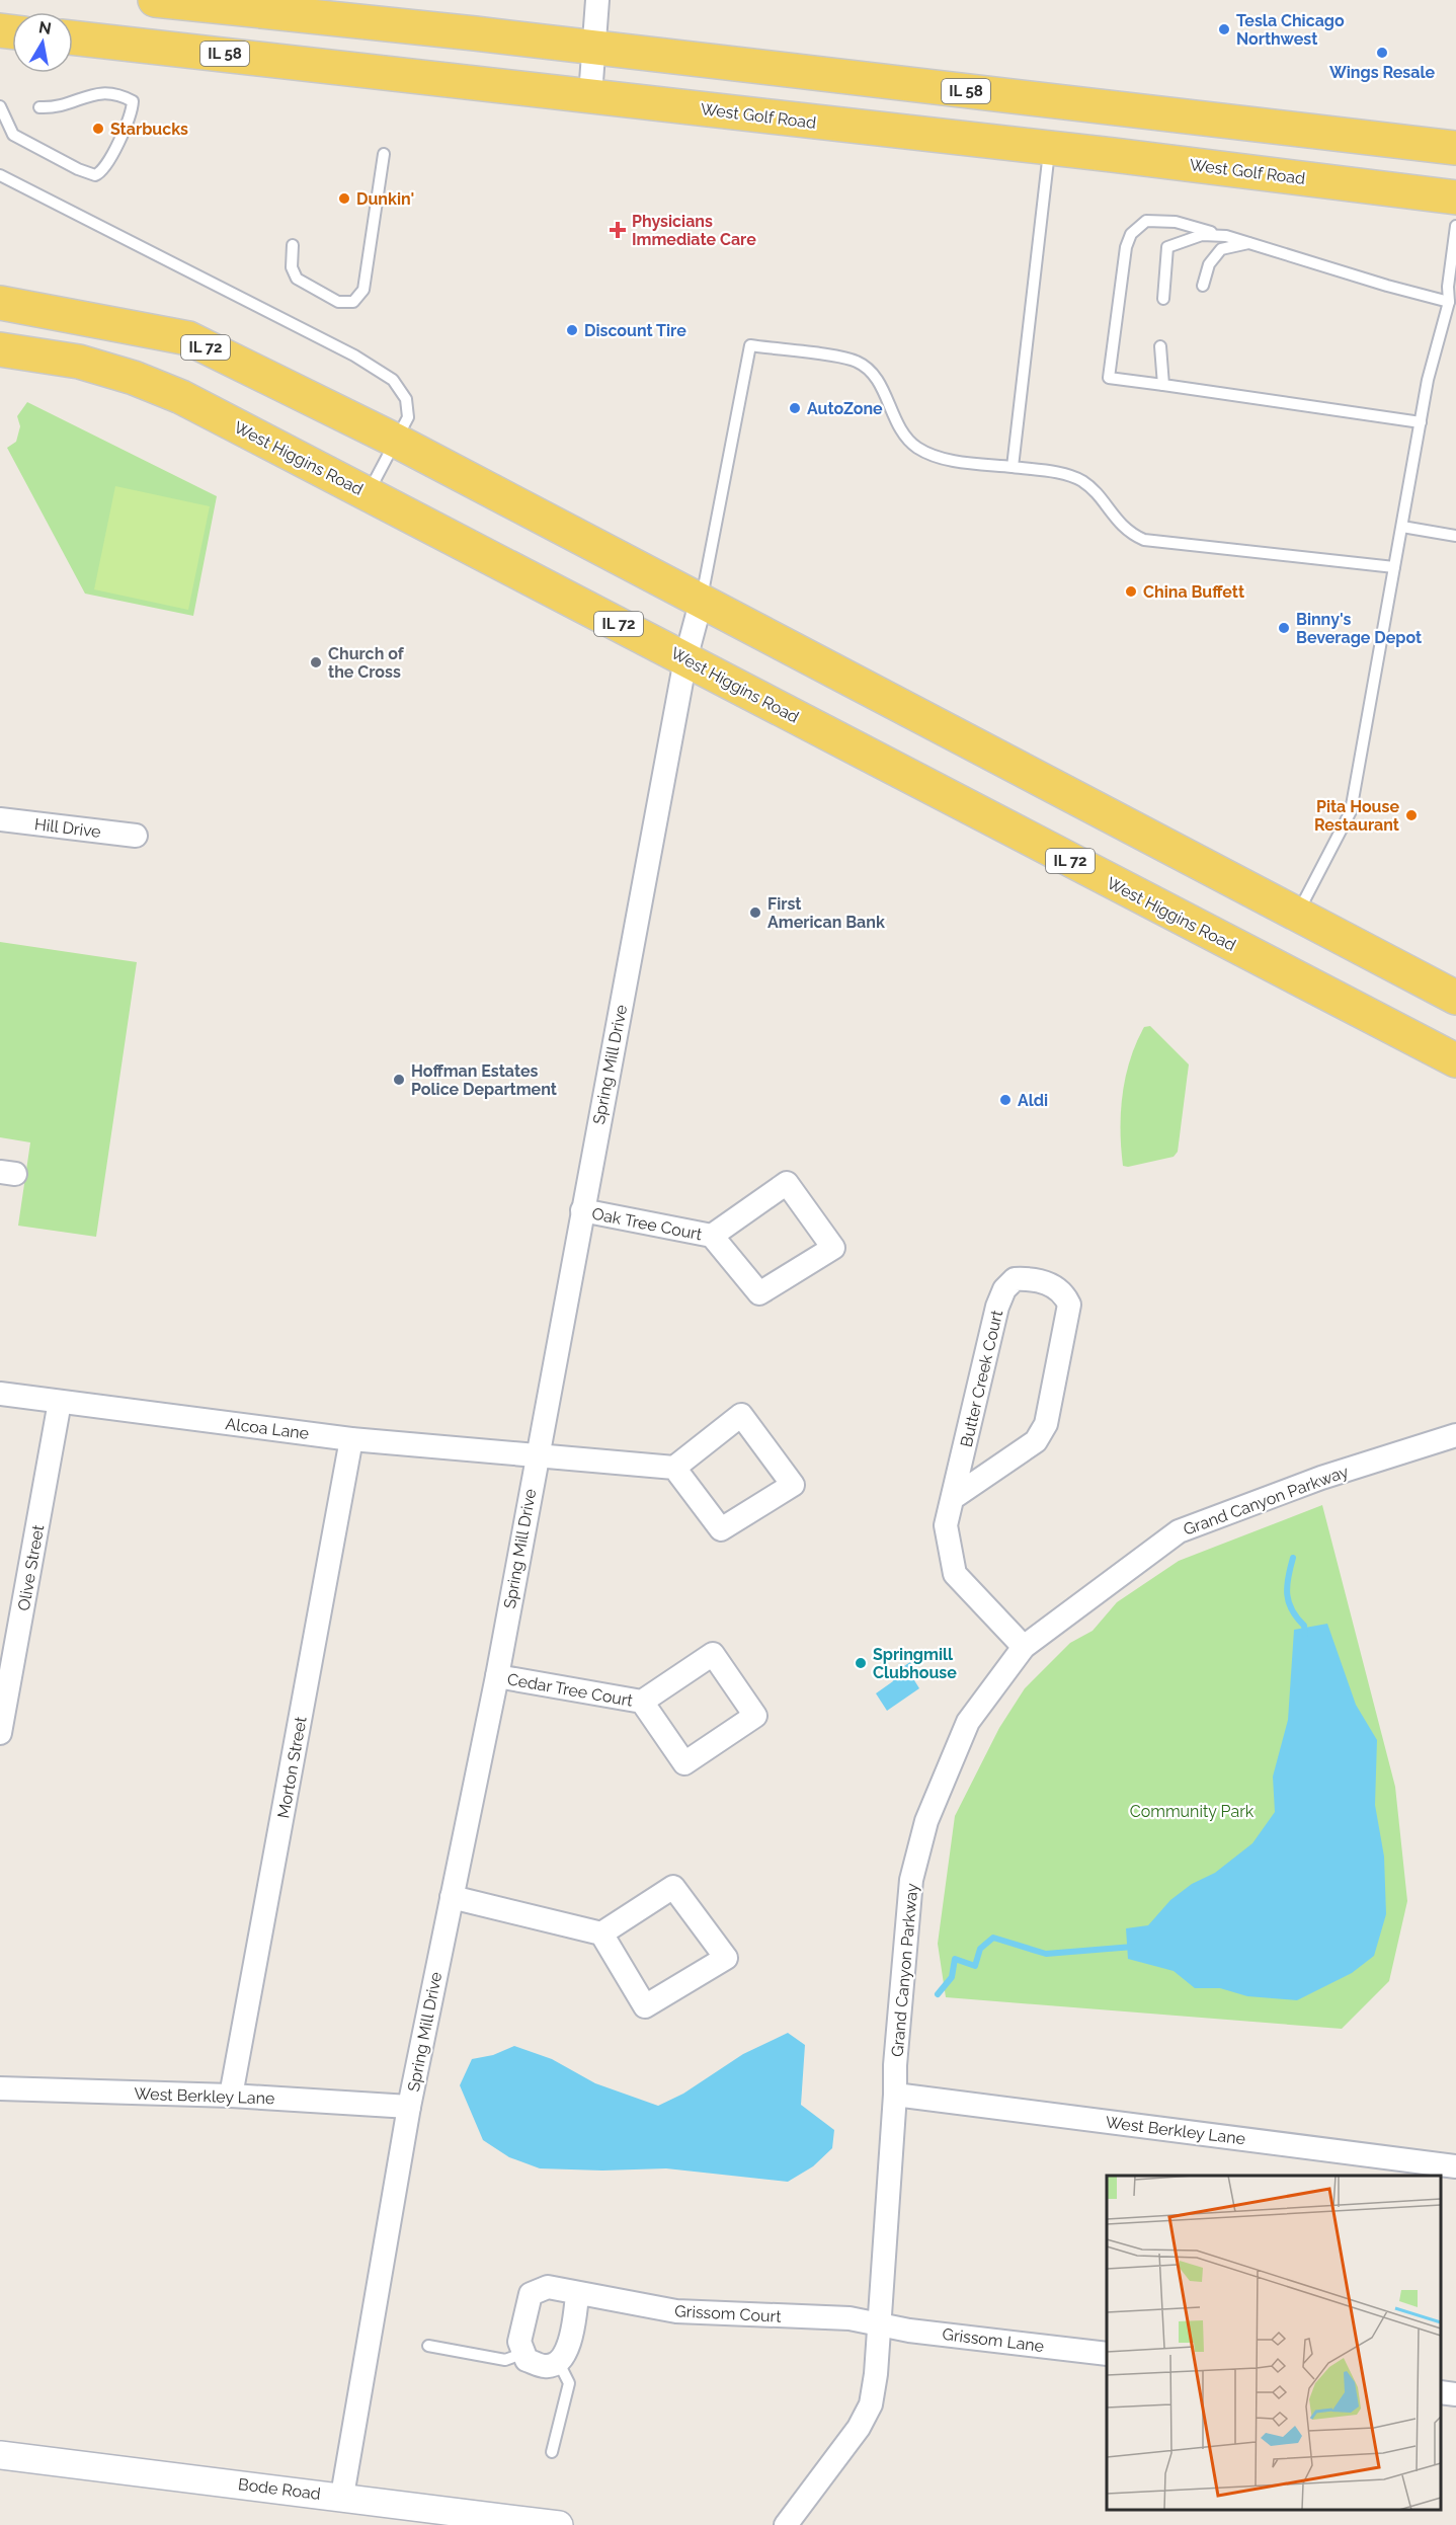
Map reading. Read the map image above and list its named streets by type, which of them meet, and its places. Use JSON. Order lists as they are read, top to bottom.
{
  "streets": {
    "main road": [
      "IL 58",
      "West Golf Road",
      "IL 72",
      "West Higgins Road"
    ],
    "street": [
      "Hill Drive",
      "Spring Mill Drive",
      "Oak Tree Court",
      "Butter Creek Court",
      "Alcoa Lane",
      "Grand Canyon Parkway",
      "Olive Street",
      "Cedar Tree Court",
      "Morton Street",
      "West Berkley Lane",
      "Grissom Court",
      "Grissom Lane",
      "Bode Road"
    ]
  },
  "crossings": [
    ["IL 72", "Spring Mill Drive"],
    ["West Higgins Road", "Spring Mill Drive"],
    ["Spring Mill Drive", "Oak Tree Court"],
    ["Spring Mill Drive", "Alcoa Lane"],
    ["Spring Mill Drive", "Cedar Tree Court"],
    ["Spring Mill Drive", "West Berkley Lane"],
    ["Spring Mill Drive", "Bode Road"],
    ["Butter Creek Court", "Grand Canyon Parkway"],
    ["Alcoa Lane", "Olive Street"],
    ["Alcoa Lane", "Morton Street"],
    ["Grand Canyon Parkway", "West Berkley Lane"],
    ["Grand Canyon Parkway", "Grissom Court"],
    ["Grand Canyon Parkway", "Grissom Lane"],
    ["Morton Street", "West Berkley Lane"],
    ["Grissom Court", "Grissom Lane"]
  ],
  "parks": ["Community Park"],
  "places": {
    "other": [
      "Tesla Chicago Northwest",
      "Wings Resale",
      "Starbucks",
      "Dunkin'",
      "Discount Tire",
      "AutoZone",
      "China Buffett",
      "Binny's Beverage Depot",
      "Church of the Cross",
      "Pita House Restaurant",
      "First American Bank",
      "Hoffman Estates Police Department",
      "Aldi",
      "Springmill Clubhouse"
    ],
    "health": ["Physicians Immediate Care"]
  },
  "north": "top"
}
